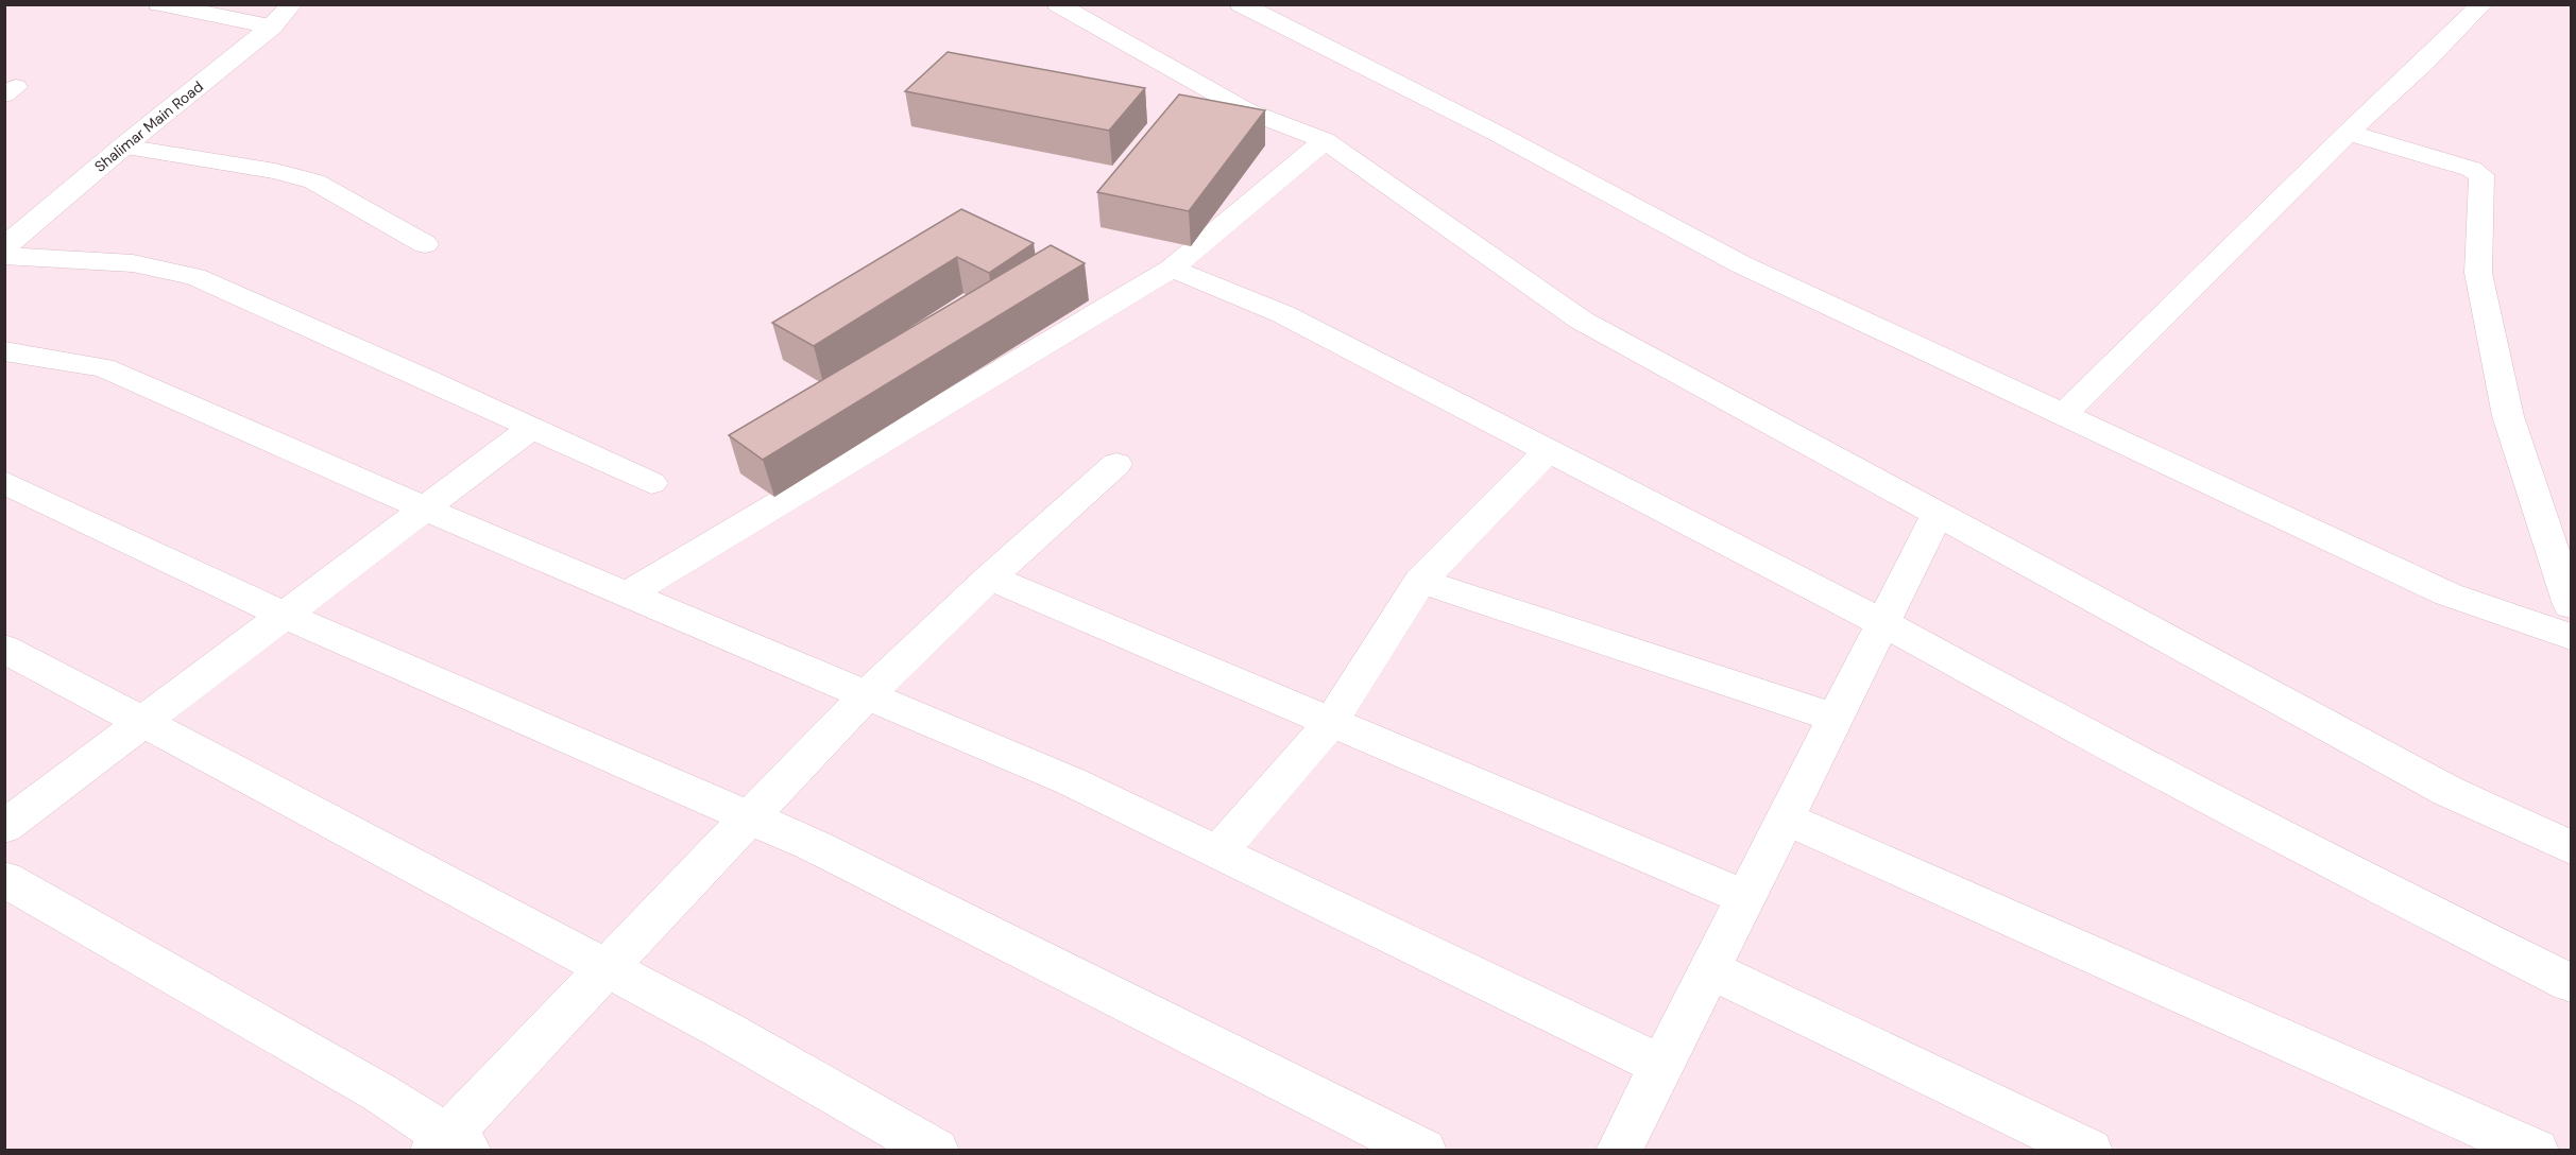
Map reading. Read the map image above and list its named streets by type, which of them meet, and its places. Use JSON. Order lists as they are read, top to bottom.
{
  "streets": {
    "street": ["Shalimar Main Road"]
  }
}
